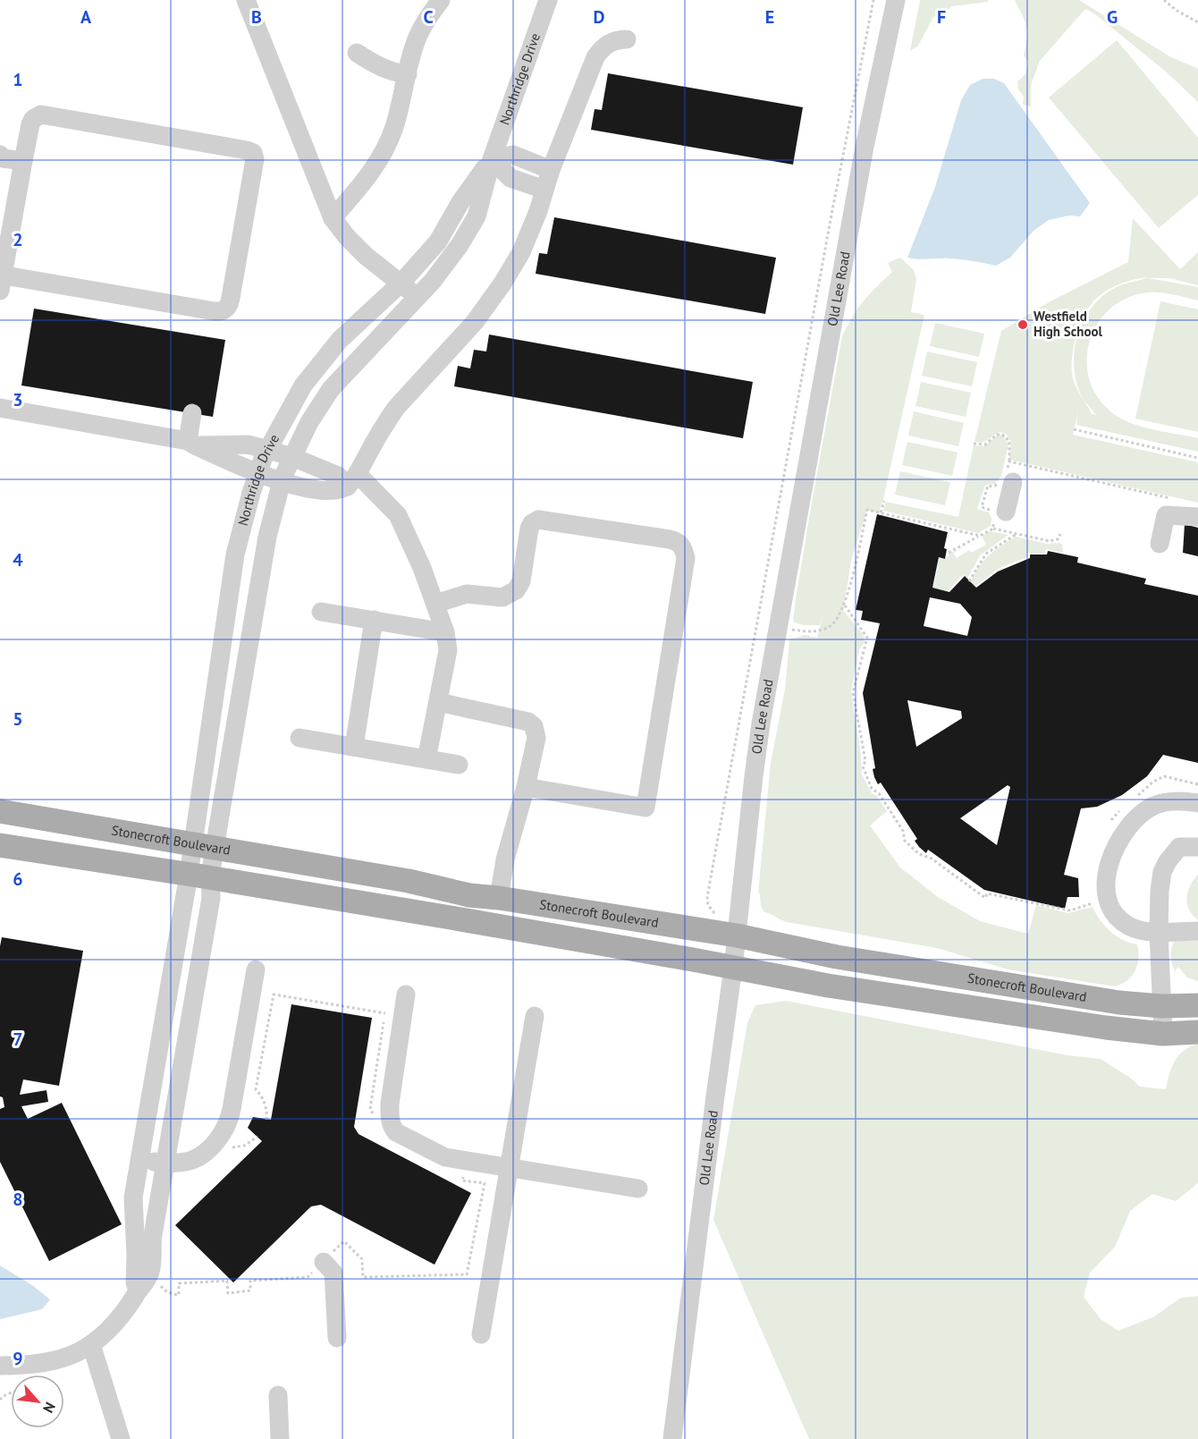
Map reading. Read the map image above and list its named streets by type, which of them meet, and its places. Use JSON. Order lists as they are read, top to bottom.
{
  "streets": {
    "main road": ["Stonecroft Boulevard"],
    "street": ["Northridge Drive", "Old Lee Road"]
  },
  "crossings": [
    ["Northridge Drive", "Stonecroft Boulevard"],
    ["Old Lee Road", "Stonecroft Boulevard"]
  ],
  "places": ["Westfield High School"],
  "north": "bottom right",
  "grid": {
    "columns": [
      "A",
      "B",
      "C",
      "D",
      "E",
      "F",
      "G"
    ],
    "rows": [
      "1",
      "2",
      "3",
      "4",
      "5",
      "6",
      "7",
      "8",
      "9"
    ]
  }
}
